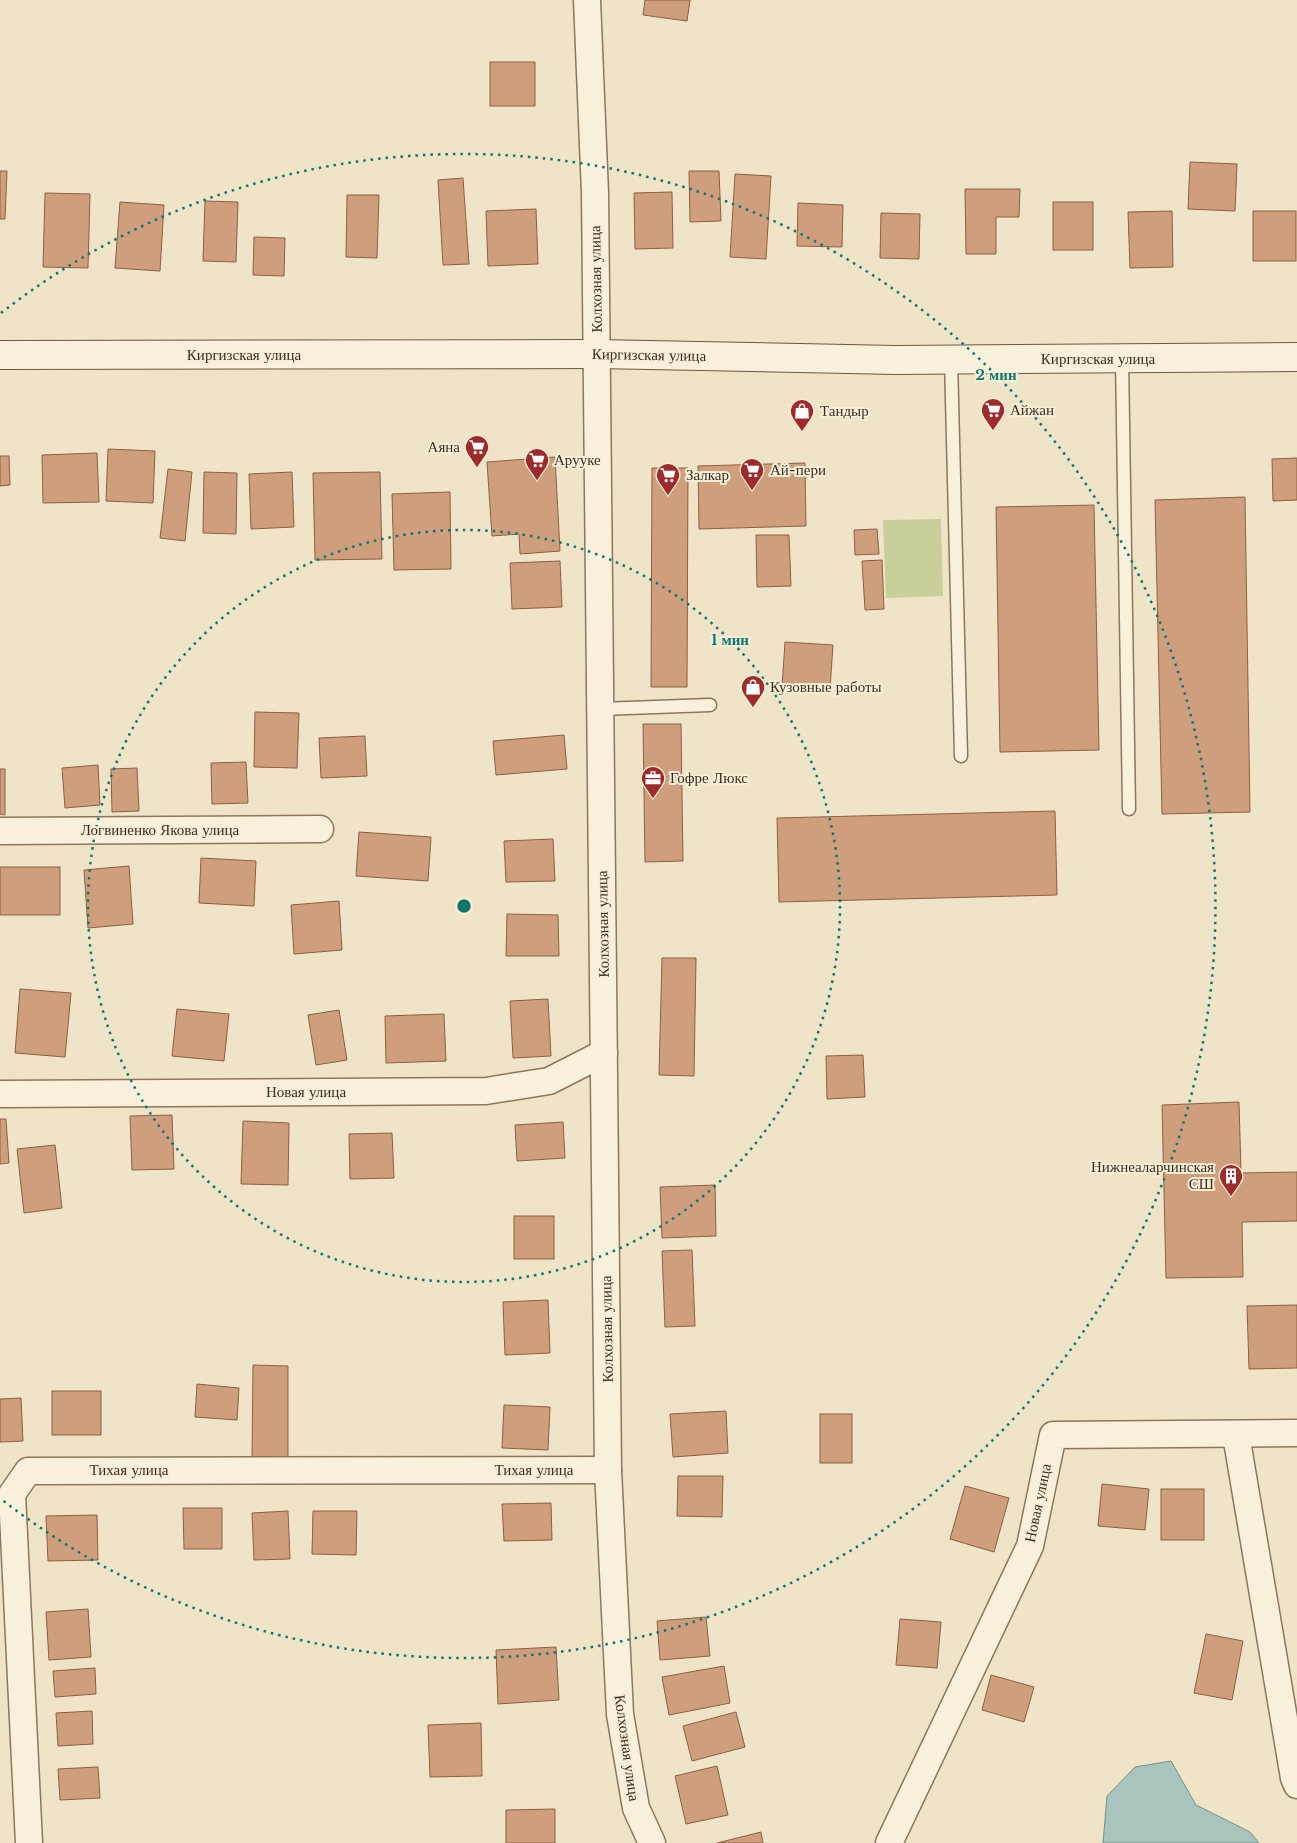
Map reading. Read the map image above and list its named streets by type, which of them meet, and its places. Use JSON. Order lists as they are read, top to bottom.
{
  "streets": {
    "main road": ["Киргизская улица"],
    "street": [
      "Колхозная улица",
      "Логвиненко Якова улица",
      "Новая улица",
      "Тихая улица"
    ]
  },
  "crossings": [
    ["Колхозная улица", "Киргизская улица"],
    ["Колхозная улица", "Новая улица"],
    ["Колхозная улица", "Тихая улица"]
  ],
  "places": {
    "supermarket": [
      "Айжан",
      "Аяна",
      "Арууке",
      "Ай-пери",
      "Залкар"
    ],
    "shop": ["Тандыр", "Кузовные работы"],
    "office": ["Гофре Люкс"],
    "building": ["Нижнеаларчинская СШ"]
  },
  "rings": ["2 мин", "1 мин"]
}
